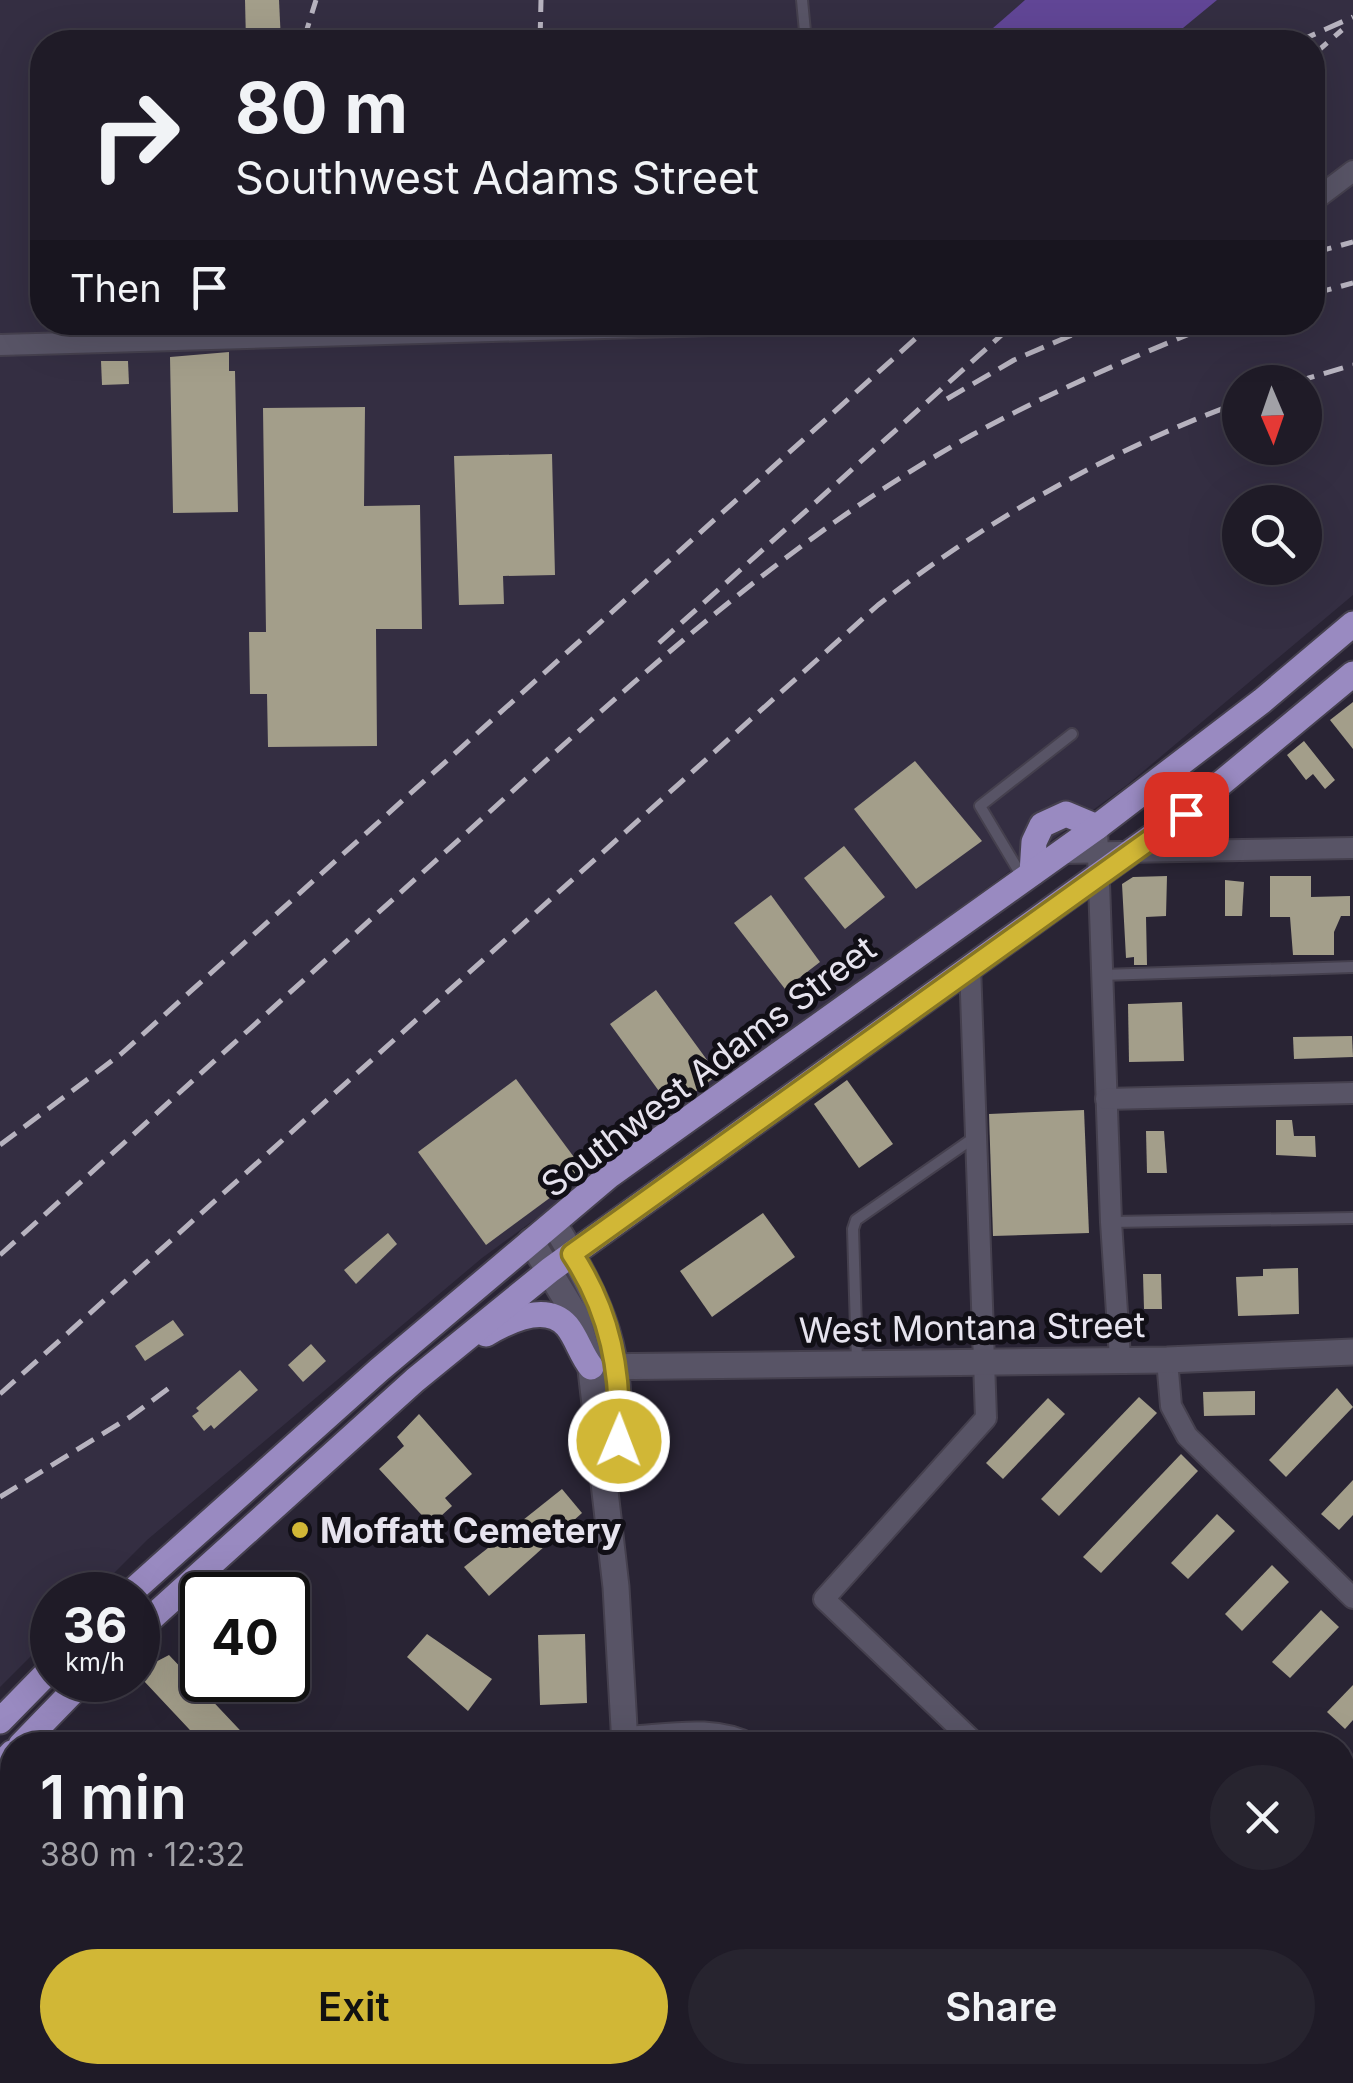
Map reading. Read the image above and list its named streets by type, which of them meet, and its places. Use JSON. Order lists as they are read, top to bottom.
{
  "streets": {
    "main road": ["Southwest Adams Street"],
    "street": ["West Montana Street"]
  },
  "places": ["Moffatt Cemetery"],
  "north": "bottom",
  "page": {
    "turn": ["80 m", "Southwest Adams Street"],
    "then": "Then",
    "speed": "36 km/h",
    "limit": "40",
    "heading": ["1 min", "380 m · 12:32"],
    "buttons": ["Exit", "Share"]
  }
}
